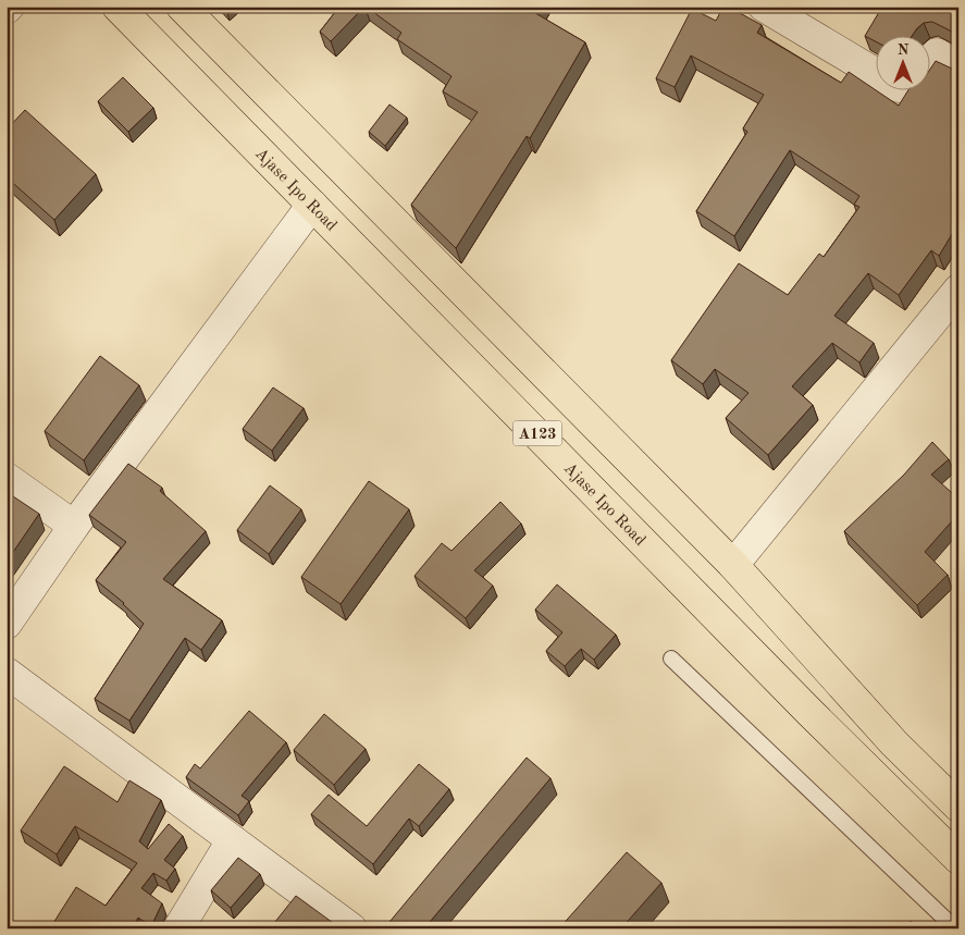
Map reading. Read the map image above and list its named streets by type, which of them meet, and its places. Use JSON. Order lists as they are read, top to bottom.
{
  "streets": {
    "highway": ["Ajase Ipo Road", "A123"]
  },
  "north": "top"
}
